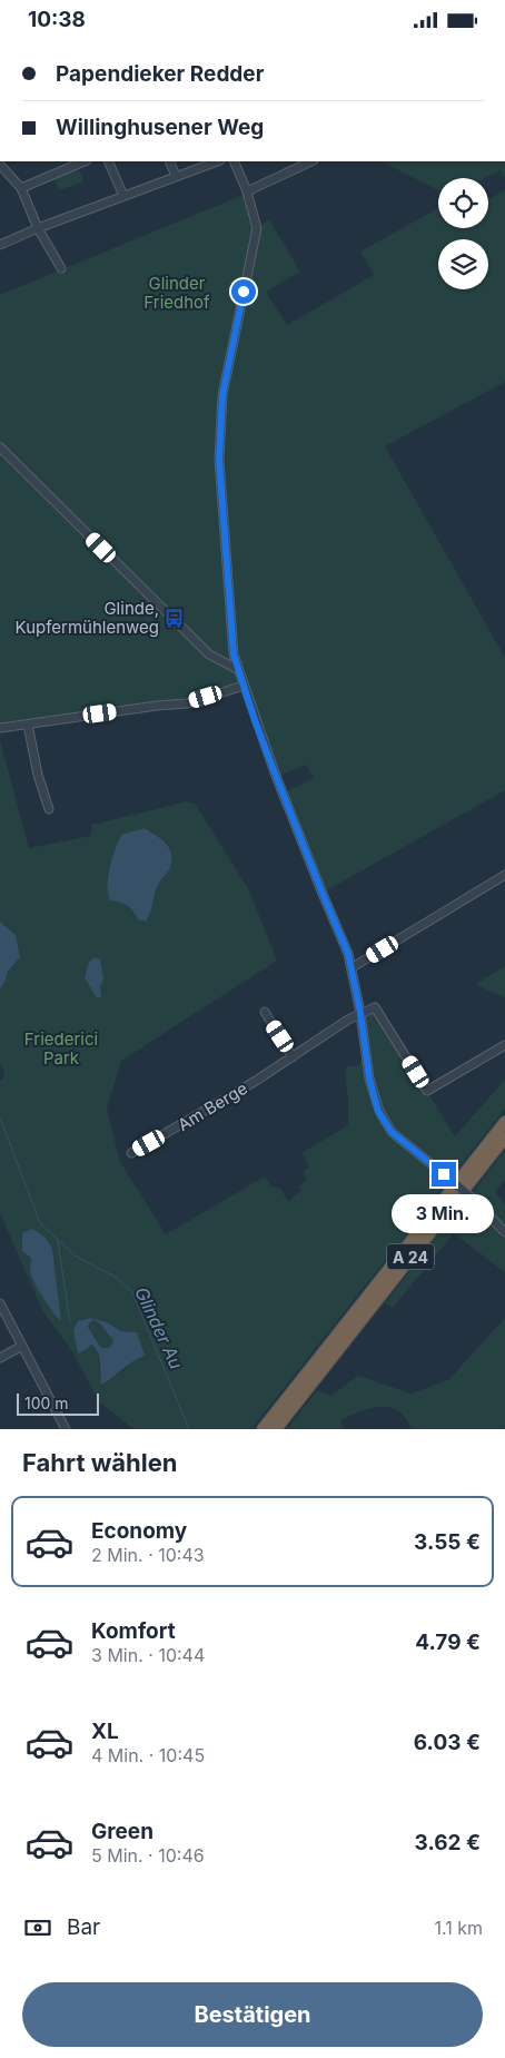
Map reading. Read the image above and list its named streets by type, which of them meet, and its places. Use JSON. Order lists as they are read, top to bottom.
{
  "streets": {
    "highway": ["A 24"],
    "street": ["Am Berge"]
  },
  "water": ["Glinder Au"],
  "parks": ["Glinder Friedhof", "Friederici Park"],
  "places": {
    "bus stop": ["Glinde, Kupfermühlenweg"]
  },
  "scale_bar": "100 m",
  "page": {
    "status": "10:38",
    "banner": ["Papendieker Redder", "Willinghusener Weg"],
    "bubble": "3 Min.",
    "scale": "100 m",
    "heading": "Fahrt wählen",
    "list": [
      {
        "name": "Economy",
        "note": "2 Min. · 10:43",
        "value": "3.55 €"
      },
      {
        "name": "Komfort",
        "note": "3 Min. · 10:44",
        "value": "4.79 €"
      },
      {
        "name": "XL",
        "note": "4 Min. · 10:45",
        "value": "6.03 €"
      },
      {
        "name": "Green",
        "note": "5 Min. · 10:46",
        "value": "3.62 €"
      }
    ],
    "pay": ["Bar", "1.1 km"],
    "buttons": "Bestätigen"
  }
}
